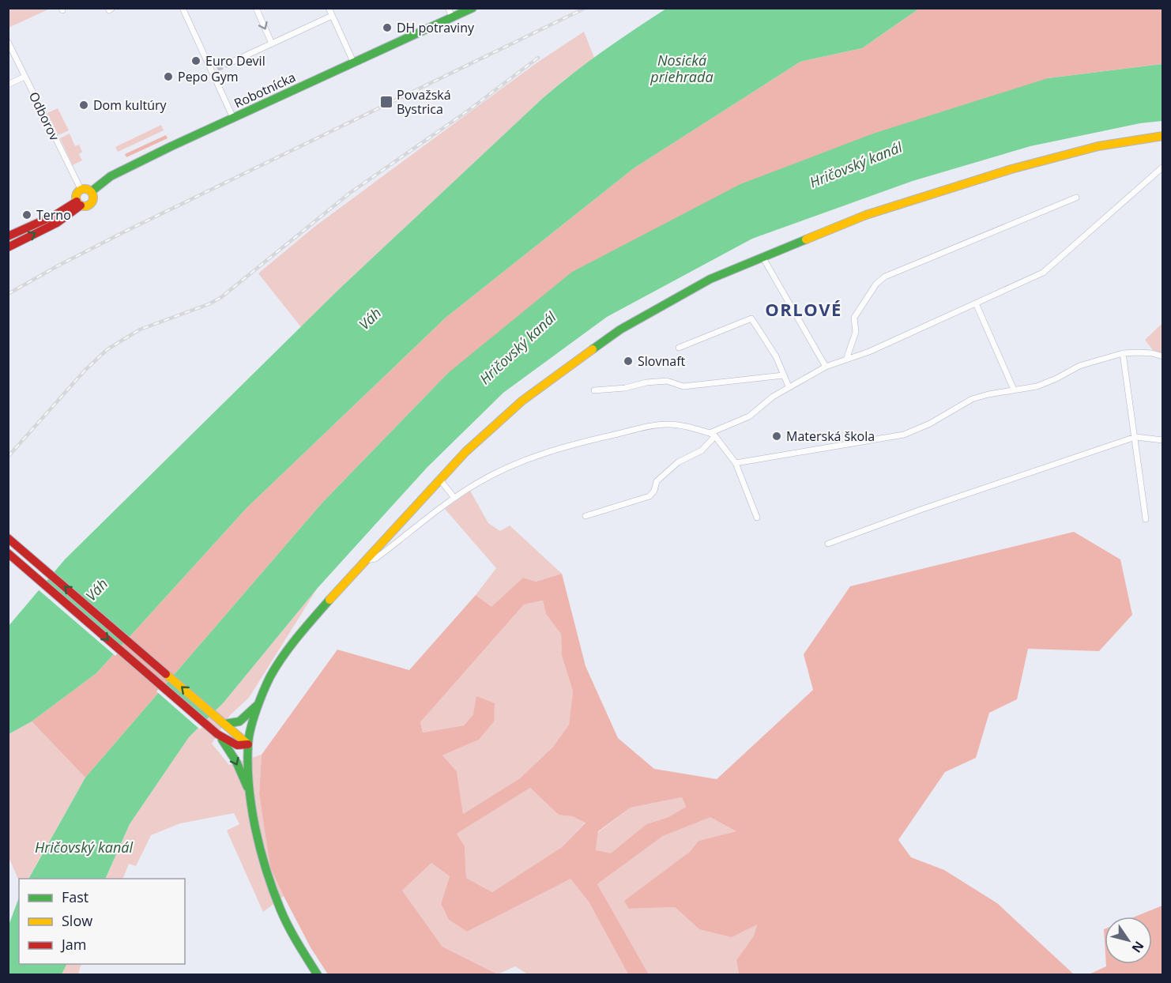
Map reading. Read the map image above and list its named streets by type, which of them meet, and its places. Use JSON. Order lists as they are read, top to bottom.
{
  "streets": {
    "main road": ["Robotnícka"],
    "street": ["Odborov"]
  },
  "crossings": [
    ["Robotnícka", "Odborov"]
  ],
  "districts": ["ORLOVÉ"],
  "water": ["Nosická priehrada", "Hričovský kanál", "Váh"],
  "places": {
    "other": [
      "DH potraviny",
      "Euro Devil",
      "Pepo Gym",
      "Dom kultúry",
      "Terno",
      "Slovnaft",
      "Materská škola"
    ],
    "transit": ["Považská Bystrica"]
  },
  "legend": ["Fast", "Slow", "Jam"],
  "north": "bottom right"
}
